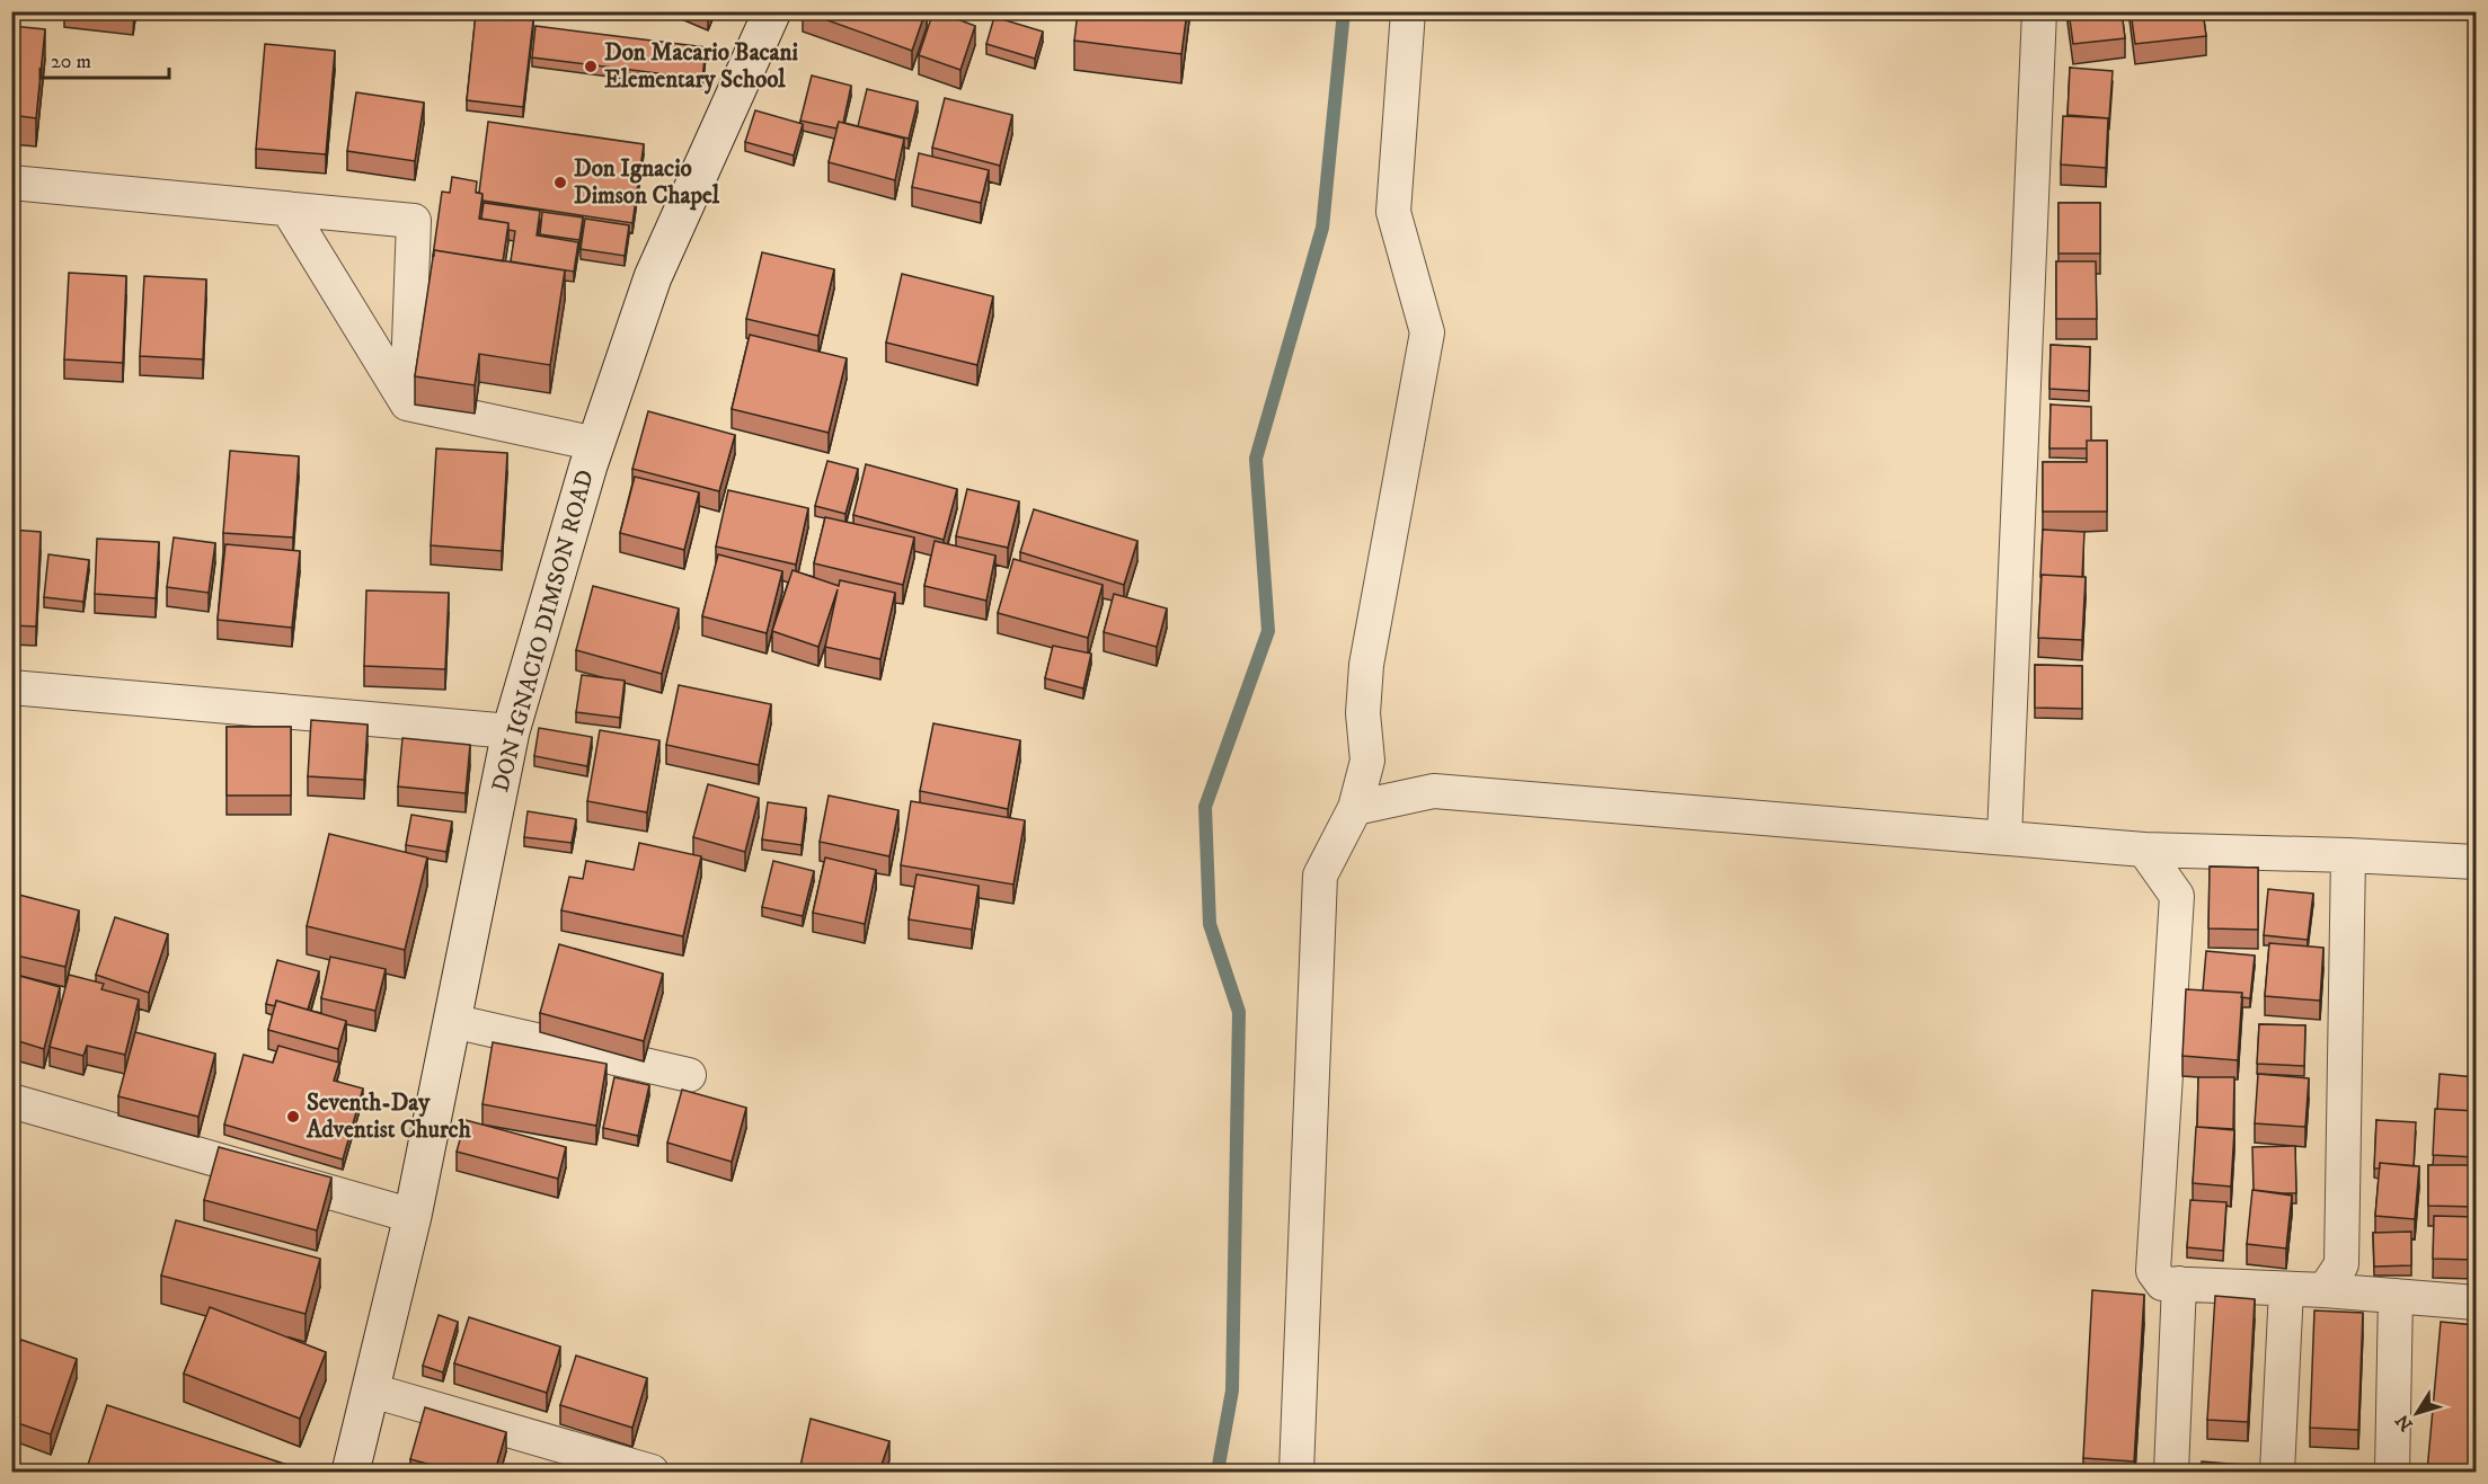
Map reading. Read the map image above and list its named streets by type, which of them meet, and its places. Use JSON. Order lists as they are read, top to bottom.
{
  "streets": {
    "street": ["DON IGNACIO DIMSON ROAD"]
  },
  "places": ["Don Macario Bacani Elementary School", "Don Ignacio Dimson Chapel", "Seventh-Day Adventist Church"],
  "scale_bar": "20 m",
  "north": "bottom left"
}
